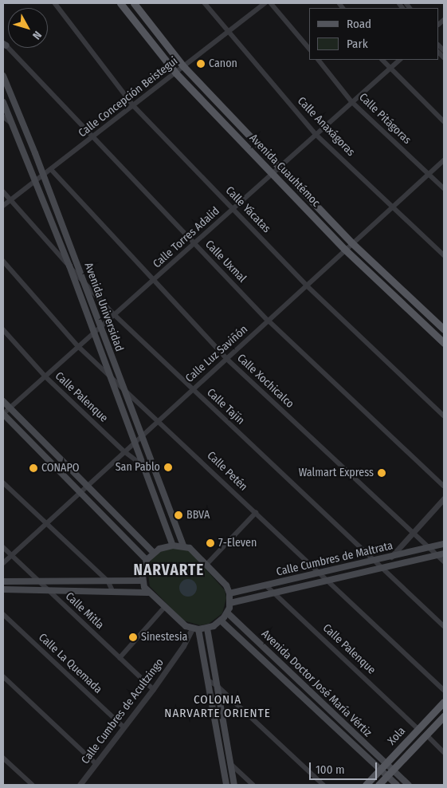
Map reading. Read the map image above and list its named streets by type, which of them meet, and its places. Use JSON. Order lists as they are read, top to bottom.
{
  "streets": {
    "main road": [
      "Avenida Cuauhtémoc",
      "Avenida Universidad",
      "Calle Cumbres de Maltrata",
      "Avenida Doctor José María Vértiz",
      "Xola"
    ],
    "street": [
      "Calle Concepción Beistegui",
      "Calle Pitágoras",
      "Calle Anaxágoras",
      "Calle Yácatas",
      "Calle Torres Adalid",
      "Calle Uxmal",
      "Calle Luz Saviñón",
      "Calle Xochicalco",
      "Calle Palenque",
      "Calle Tajín",
      "Calle Petén",
      "Calle Mitla",
      "Calle La Quemada",
      "Calle Cumbres de Acultzingo"
    ]
  },
  "crossings": [
    ["Calle Concepción Beistegui", "Calle Anaxágoras"],
    ["Calle Concepción Beistegui", "Avenida Cuauhtémoc"],
    ["Calle Concepción Beistegui", "Calle Yácatas"],
    ["Calle Concepción Beistegui", "Calle Uxmal"],
    ["Calle Concepción Beistegui", "Avenida Universidad"],
    ["Calle Concepción Beistegui", "Calle Xochicalco"],
    ["Calle Concepción Beistegui", "Calle Tajín"],
    ["Calle Pitágoras", "Calle Torres Adalid"],
    ["Calle Pitágoras", "Calle Luz Saviñón"],
    ["Calle Anaxágoras", "Calle Torres Adalid"],
    ["Calle Anaxágoras", "Calle Luz Saviñón"],
    ["Avenida Cuauhtémoc", "Calle Torres Adalid"],
    ["Avenida Cuauhtémoc", "Calle Luz Saviñón"],
    ["Calle Yácatas", "Calle Torres Adalid"],
    ["Calle Yácatas", "Calle Luz Saviñón"],
    ["Calle Torres Adalid", "Calle Uxmal"],
    ["Calle Torres Adalid", "Avenida Universidad"],
    ["Calle Torres Adalid", "Calle Xochicalco"],
    ["Calle Torres Adalid", "Calle Palenque"],
    ["Calle Torres Adalid", "Calle Tajín"],
    ["Calle Torres Adalid", "Calle Petén"],
    ["Calle Uxmal", "Calle Luz Saviñón"],
    ["Avenida Universidad", "Calle Luz Saviñón"],
    ["Avenida Universidad", "Calle Palenque"],
    ["Avenida Universidad", "Calle Tajín"],
    ["Avenida Universidad", "Calle Petén"],
    ["Avenida Universidad", "Calle Cumbres de Maltrata"],
    ["Avenida Universidad", "Avenida Doctor José María Vértiz"],
    ["Avenida Universidad", "Calle Cumbres de Acultzingo"],
    ["Calle Luz Saviñón", "Calle Xochicalco"],
    ["Calle Luz Saviñón", "Calle Palenque"],
    ["Calle Luz Saviñón", "Calle Tajín"],
    ["Calle Luz Saviñón", "Calle Petén"],
    ["Calle Luz Saviñón", "Calle Mitla"],
    ["Calle Xochicalco", "Calle Cumbres de Maltrata"],
    ["Calle Palenque", "Calle Cumbres de Maltrata"],
    ["Calle Palenque", "Xola"],
    ["Calle Tajín", "Calle Cumbres de Maltrata"],
    ["Calle Petén", "Calle Cumbres de Maltrata"],
    ["Calle Cumbres de Maltrata", "Avenida Doctor José María Vértiz"],
    ["Calle Cumbres de Maltrata", "Calle Cumbres de Acultzingo"],
    ["Calle Mitla", "Calle Cumbres de Acultzingo"],
    ["Calle La Quemada", "Calle Cumbres de Acultzingo"],
    ["Avenida Doctor José María Vértiz", "Calle Cumbres de Acultzingo"],
    ["Avenida Doctor José María Vértiz", "Xola"]
  ],
  "districts": ["NARVARTE", "COLONIA NARVARTE ORIENTE"],
  "places": [
    "Canon",
    "San Pablo",
    "CONAPO",
    "Walmart Express",
    "BBVA",
    "7-Eleven",
    "Sinestesia"
  ],
  "legend": ["Road", "Park"],
  "scale_bar": "100 m",
  "north": "bottom right"
}
